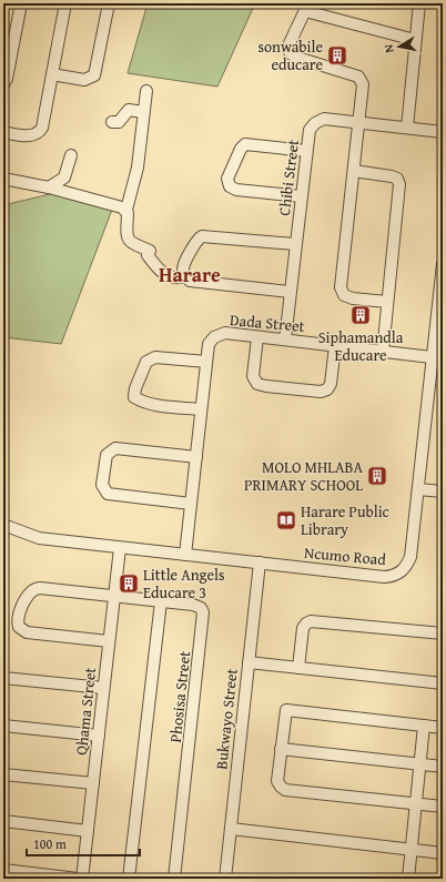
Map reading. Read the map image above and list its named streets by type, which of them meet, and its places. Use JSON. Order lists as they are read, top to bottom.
{
  "streets": {
    "street": [
      "Chibi Street",
      "Dada Street",
      "Ncumo Road",
      "Phosisa Street",
      "Qhama Street",
      "Bukwayo Street"
    ]
  },
  "crossings": [
    ["Chibi Street", "Dada Street"],
    ["Dada Street", "Ncumo Road"],
    ["Ncumo Road", "Qhama Street"],
    ["Ncumo Road", "Bukwayo Street"],
    ["Phosisa Street", "Qhama Street"]
  ],
  "districts": ["Harare"],
  "places": {
    "building": [
      "sonwabile educare",
      "Siphamandla Educare",
      "MOLO MHLABA PRIMARY SCHOOL",
      "Little Angels Educare 3"
    ],
    "library": ["Harare Public Library"]
  },
  "scale_bar": "100 m",
  "north": "left"
}
